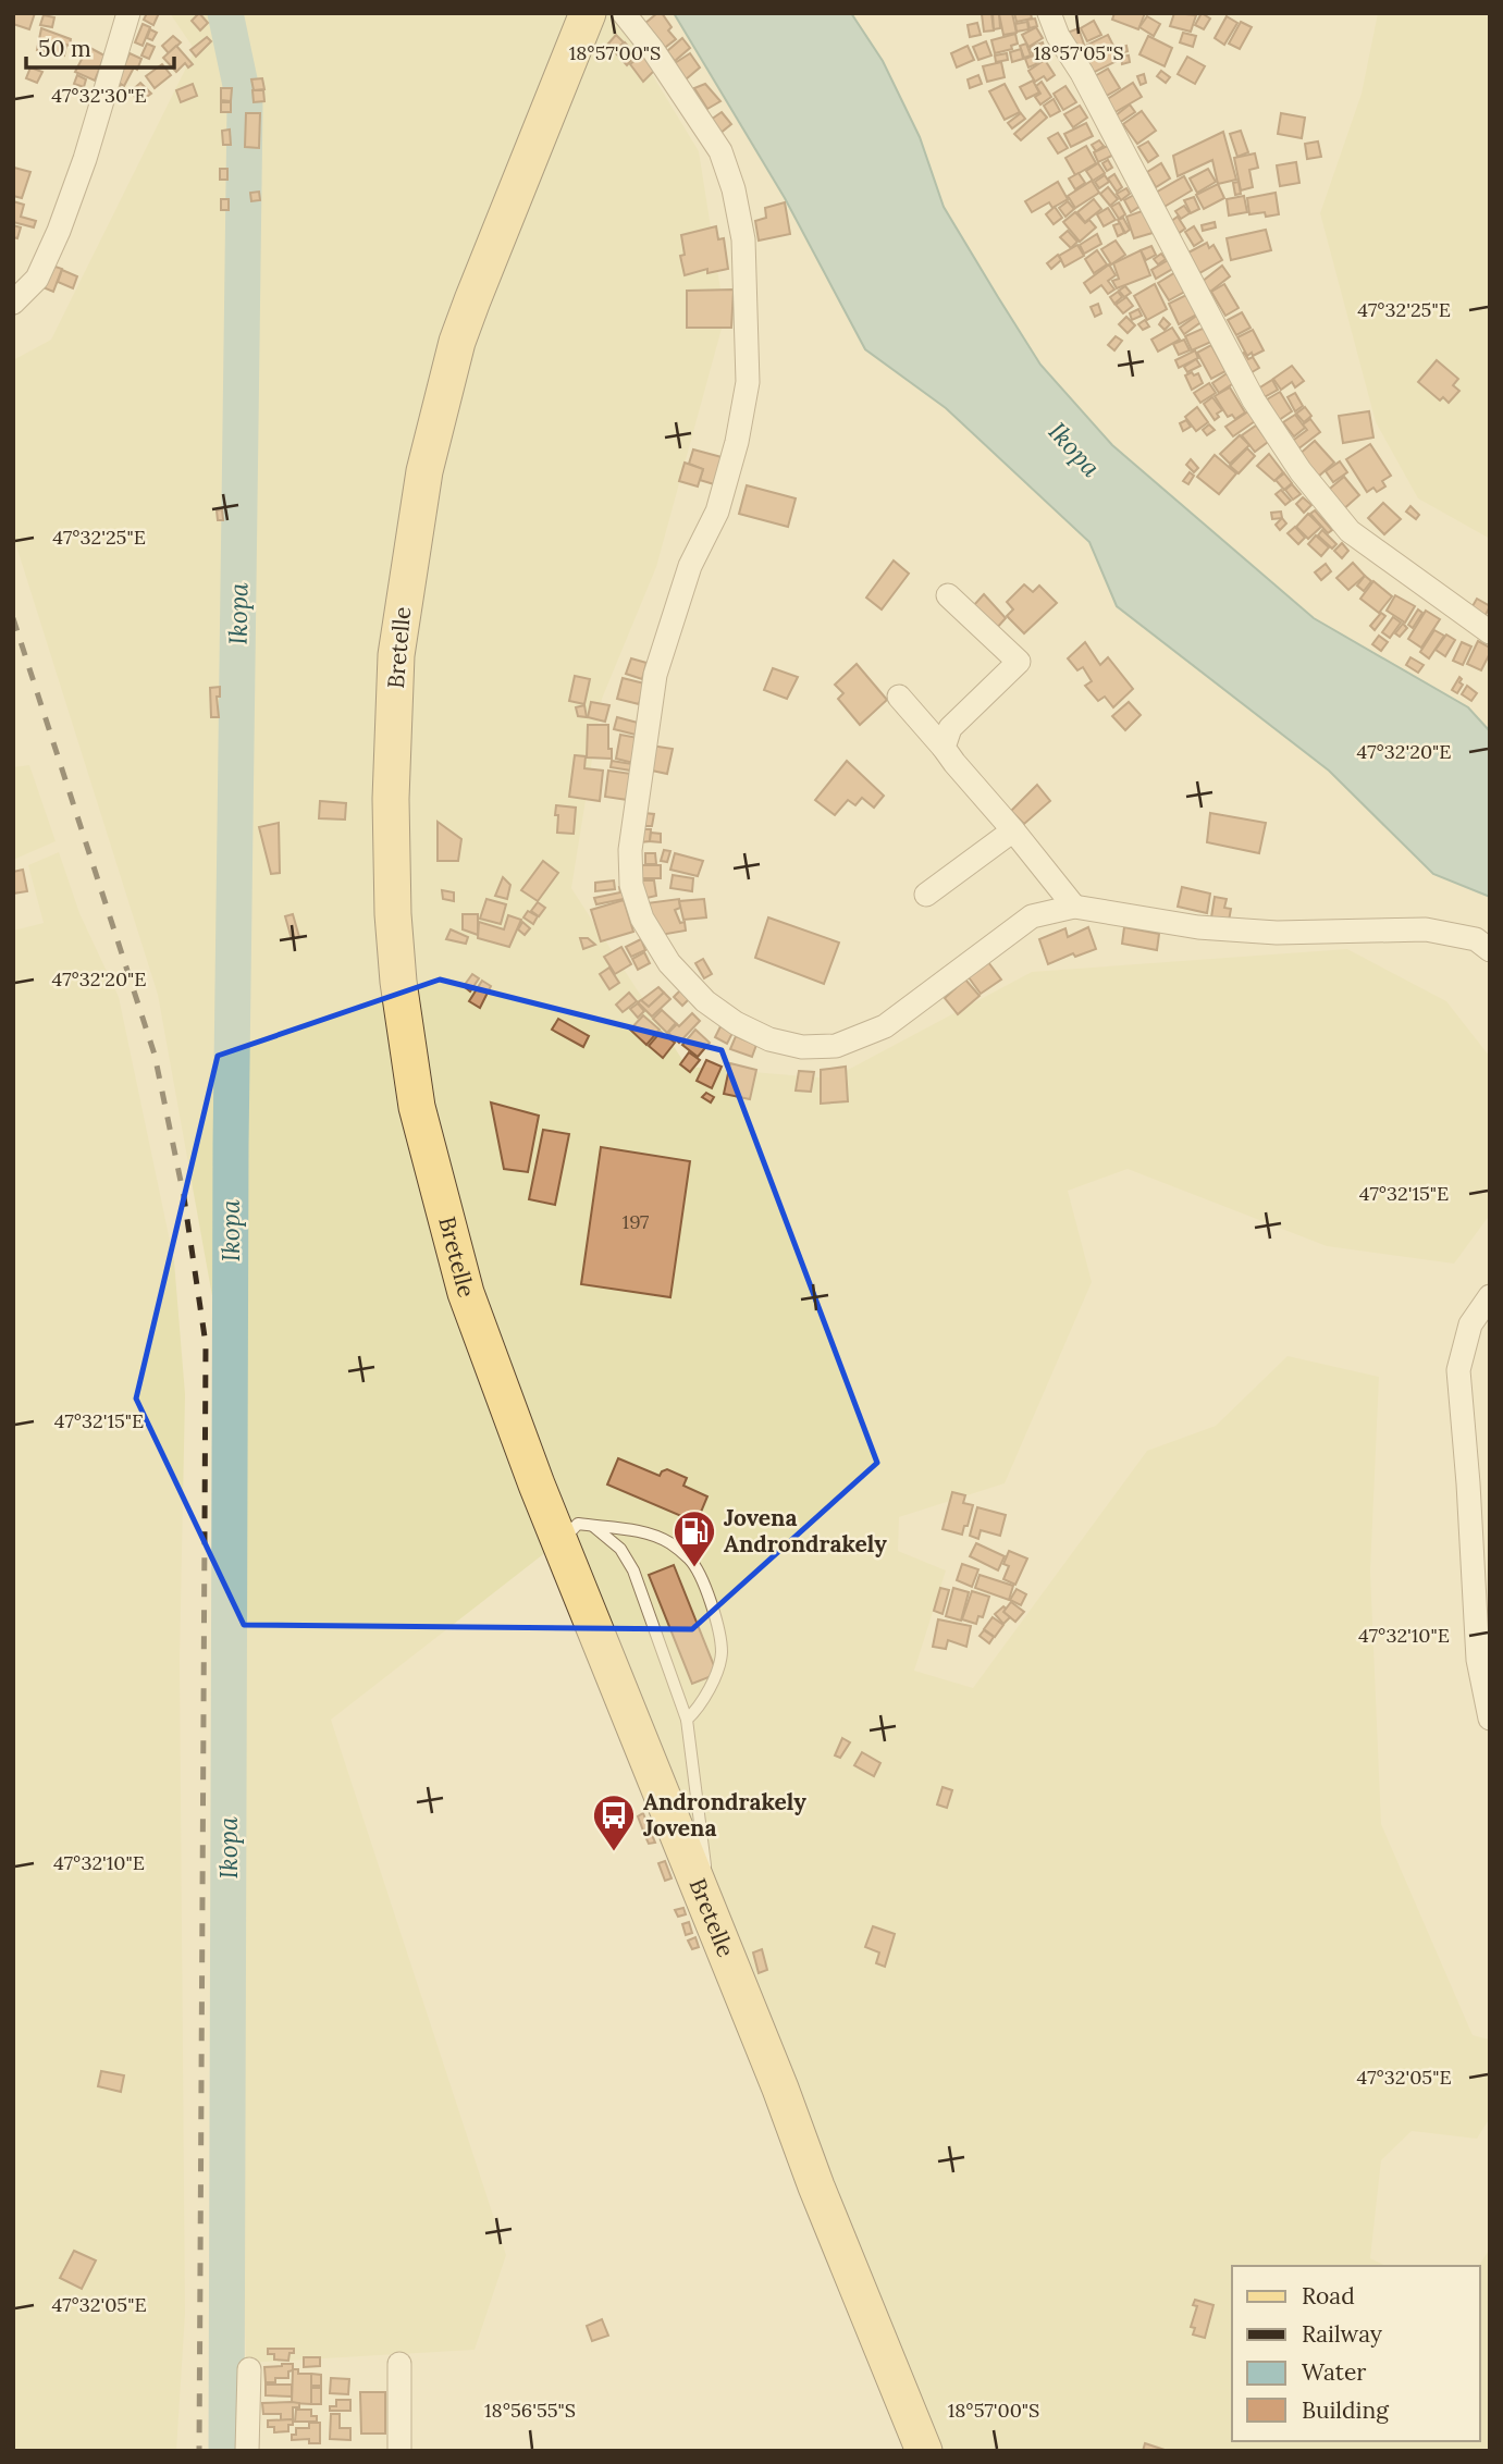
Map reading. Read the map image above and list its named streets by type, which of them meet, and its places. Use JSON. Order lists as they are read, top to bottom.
{
  "streets": {
    "main road": ["Bretelle"]
  },
  "water": ["Ikopa"],
  "places": {
    "fuel station": ["Jovena Androndrakely"],
    "bus stop": ["Androndrakely Jovena"]
  },
  "house_numbers": ["197"],
  "legend": [
    "Road",
    "Railway",
    "Water",
    "Building"
  ],
  "scale_bar": "50 m",
  "coordinates": [
    "18°57'00\"S",
    "18°57'05\"S",
    "47°32'30\"E",
    "47°32'25\"E",
    "47°32'20\"E",
    "47°32'15\"E",
    "47°32'10\"E",
    "47°32'05\"E",
    "18°56'55\"S"
  ]
}
